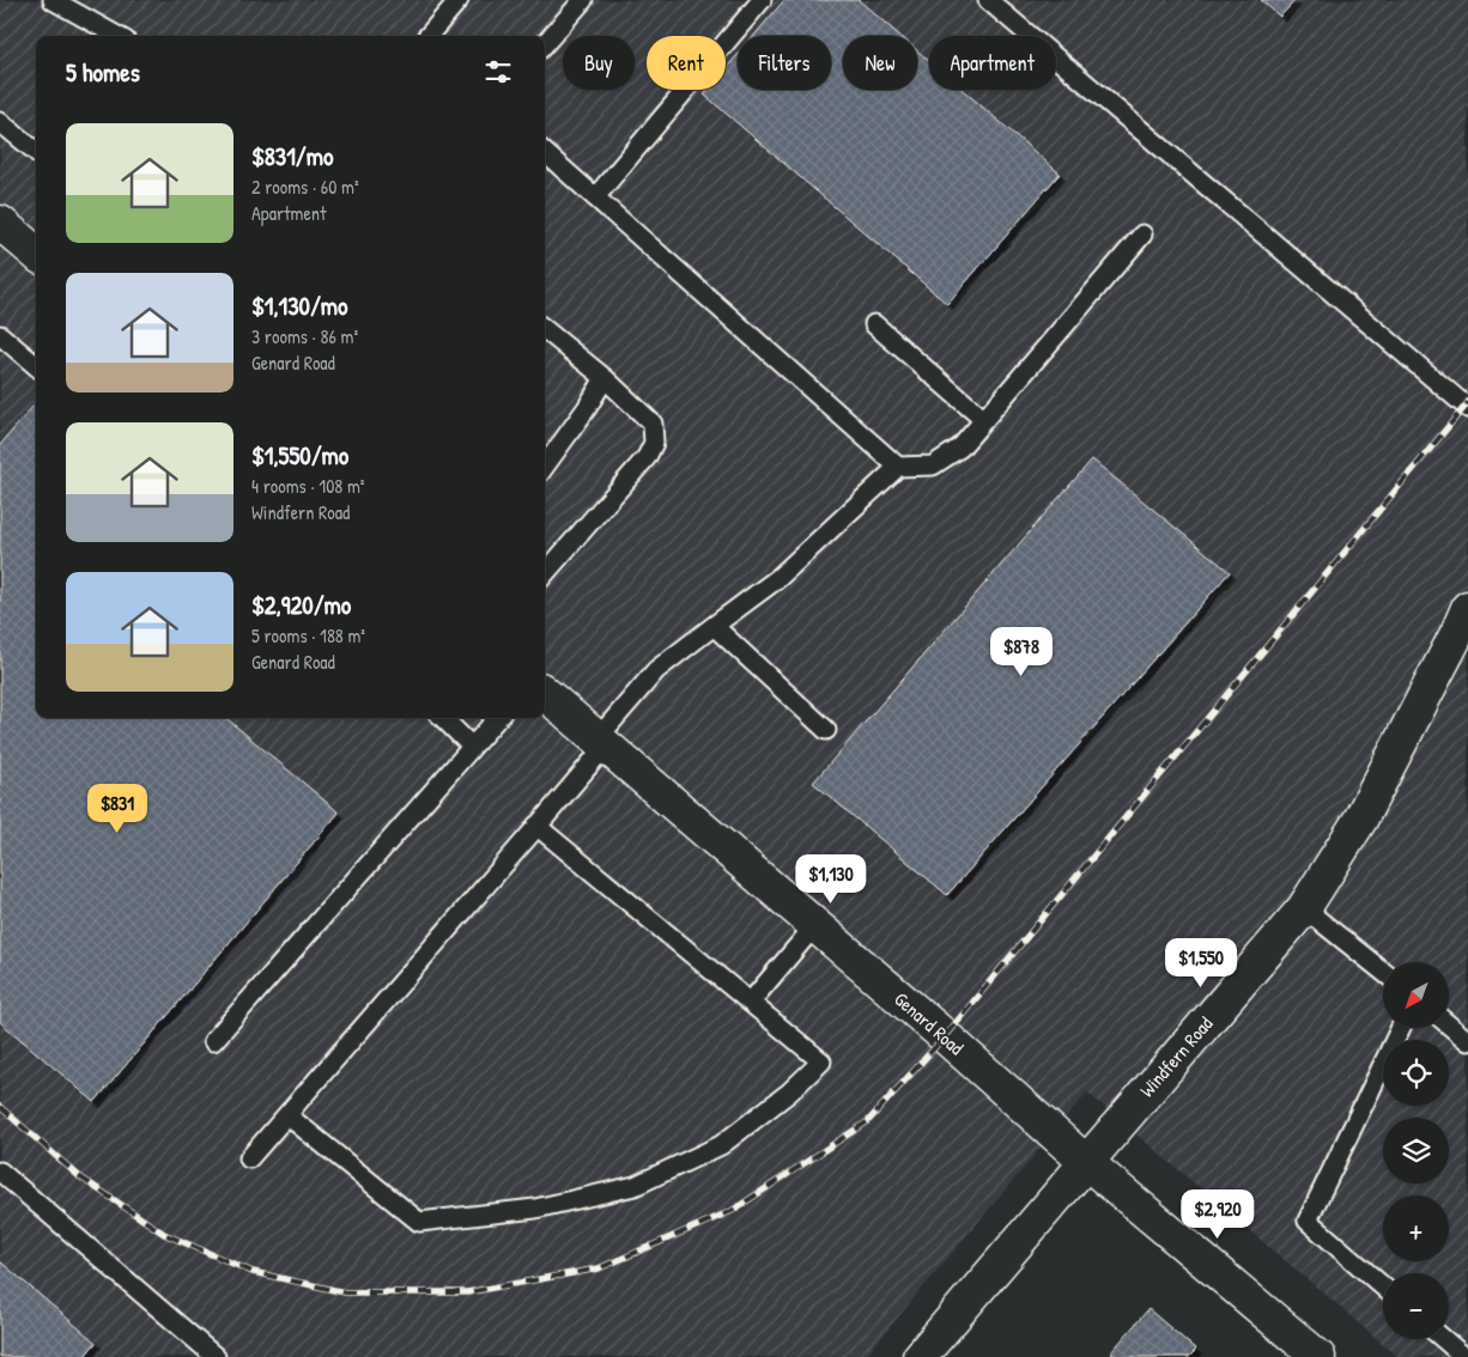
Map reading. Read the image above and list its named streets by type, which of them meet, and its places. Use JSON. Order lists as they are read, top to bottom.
{
  "streets": {
    "street": ["Genard Road", "Windfern Road"]
  },
  "crossings": [
    ["Genard Road", "Windfern Road"]
  ],
  "north": "bottom left",
  "page": {
    "chip": [
      "Buy",
      "Rent",
      "Filters",
      "New",
      "Apartment"
    ],
    "heading": "5 homes",
    "list": [
      {
        "name": "$831/mo",
        "note": "2 rooms · 60 m² · Apartment"
      },
      {
        "name": "$1,130/mo",
        "note": "3 rooms · 86 m² · Genard Road"
      },
      {
        "name": "$1,550/mo",
        "note": "4 rooms · 108 m² · Windfern Road"
      },
      {
        "name": "$2,920/mo",
        "note": "5 rooms · 188 m² · Genard Road"
      }
    ],
    "price": [
      "$878",
      "$831",
      "$1,130",
      "$1,550",
      "$2,920"
    ],
    "map_buttons": ["+", "−"]
  }
}
